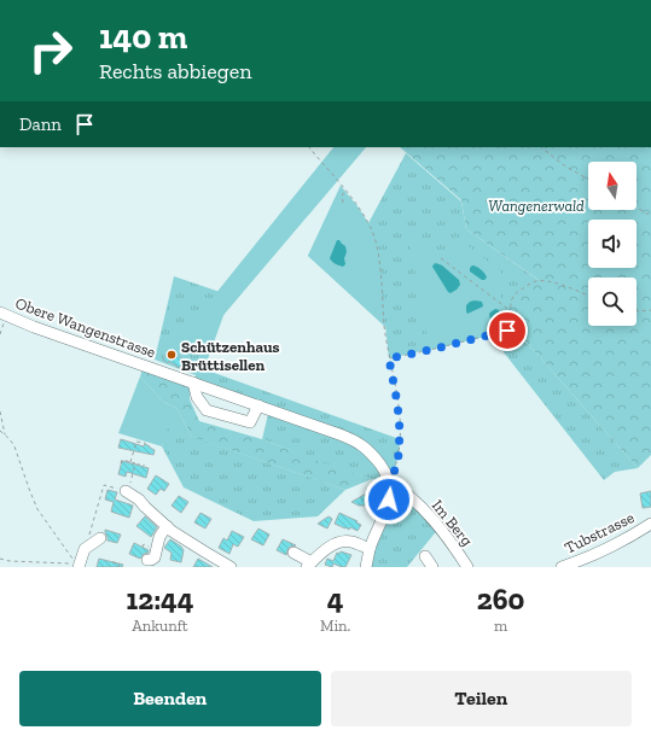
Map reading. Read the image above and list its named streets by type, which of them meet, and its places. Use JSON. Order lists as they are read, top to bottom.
{
  "streets": {
    "street": ["Obere Wangenstrasse", "Im Berg", "Tubstrasse"]
  },
  "crossings": [
    ["Obere Wangenstrasse", "Im Berg"]
  ],
  "parks": ["Wangenerwald"],
  "places": ["Schützenhaus Brüttisellen"],
  "north": "top",
  "page": {
    "turn": ["140 m", "Rechts abbiegen"],
    "then": "Dann",
    "eta": [
      "12:44",
      "Ankunft",
      "4",
      "Min.",
      "260",
      "m"
    ],
    "buttons": ["Beenden", "Teilen"]
  }
}
